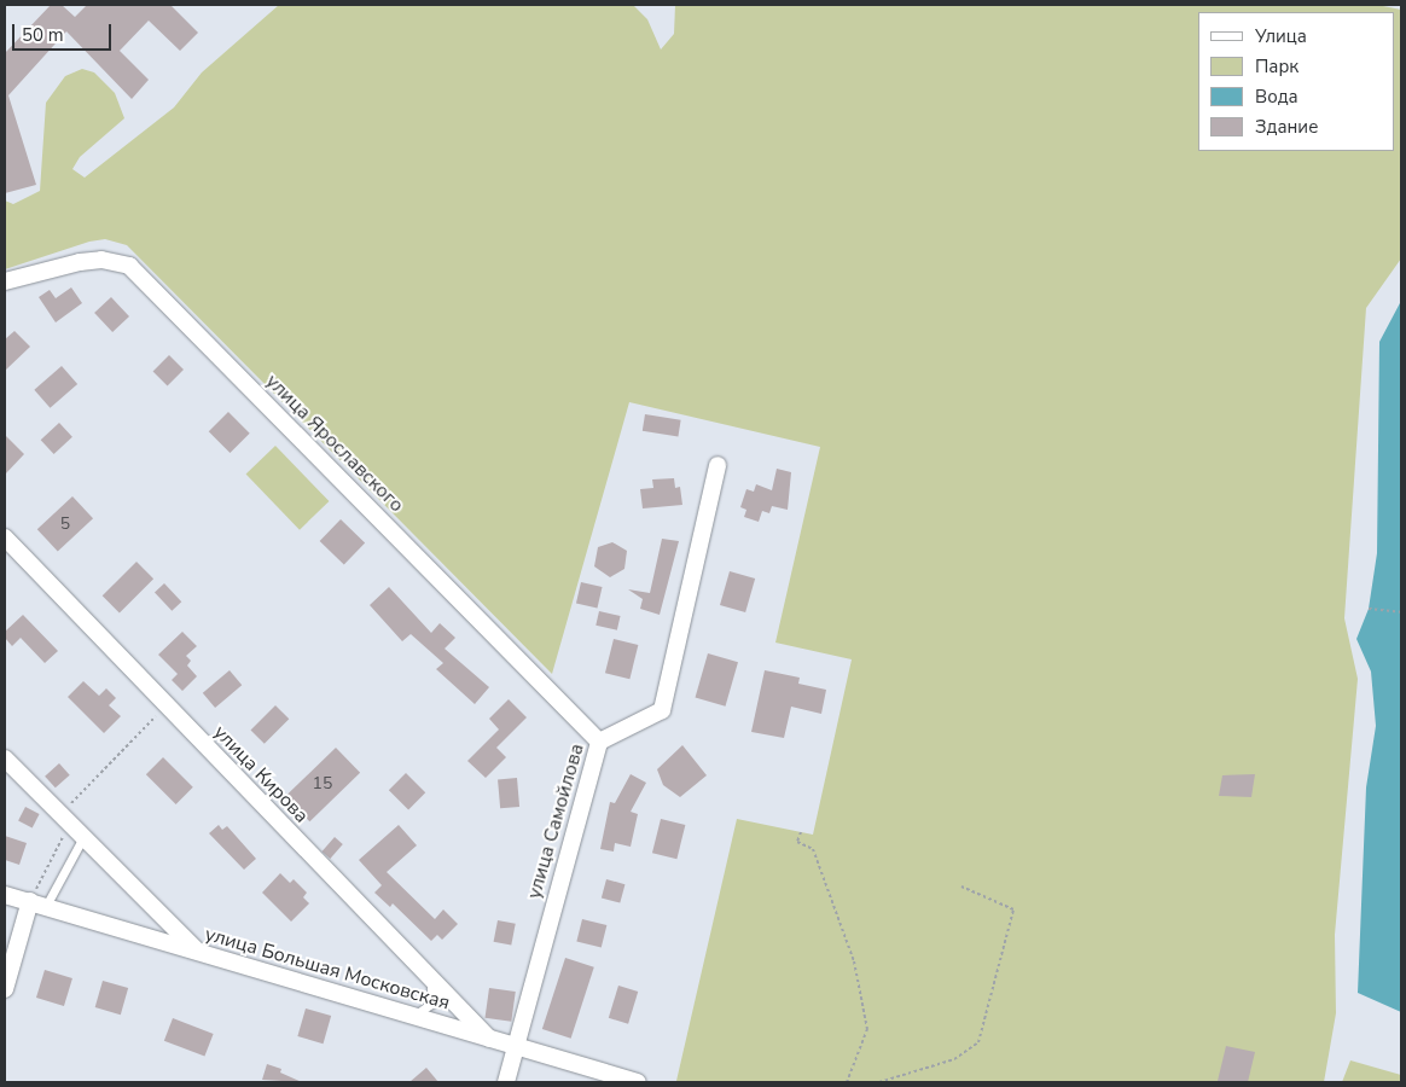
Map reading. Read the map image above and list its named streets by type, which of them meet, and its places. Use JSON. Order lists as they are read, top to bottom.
{
  "streets": {
    "street": [
      "улица Ярославского",
      "улица Кирова",
      "улица Самойлова",
      "улица Большая Московская"
    ]
  },
  "crossings": [
    ["улица Ярославского", "улица Самойлова"],
    ["улица Кирова", "улица Большая Московская"],
    ["улица Самойлова", "улица Большая Московская"]
  ],
  "house_numbers": ["5", "15"],
  "legend": [
    "Улица",
    "Парк",
    "Вода",
    "Здание"
  ],
  "scale_bar": "50 m"
}
